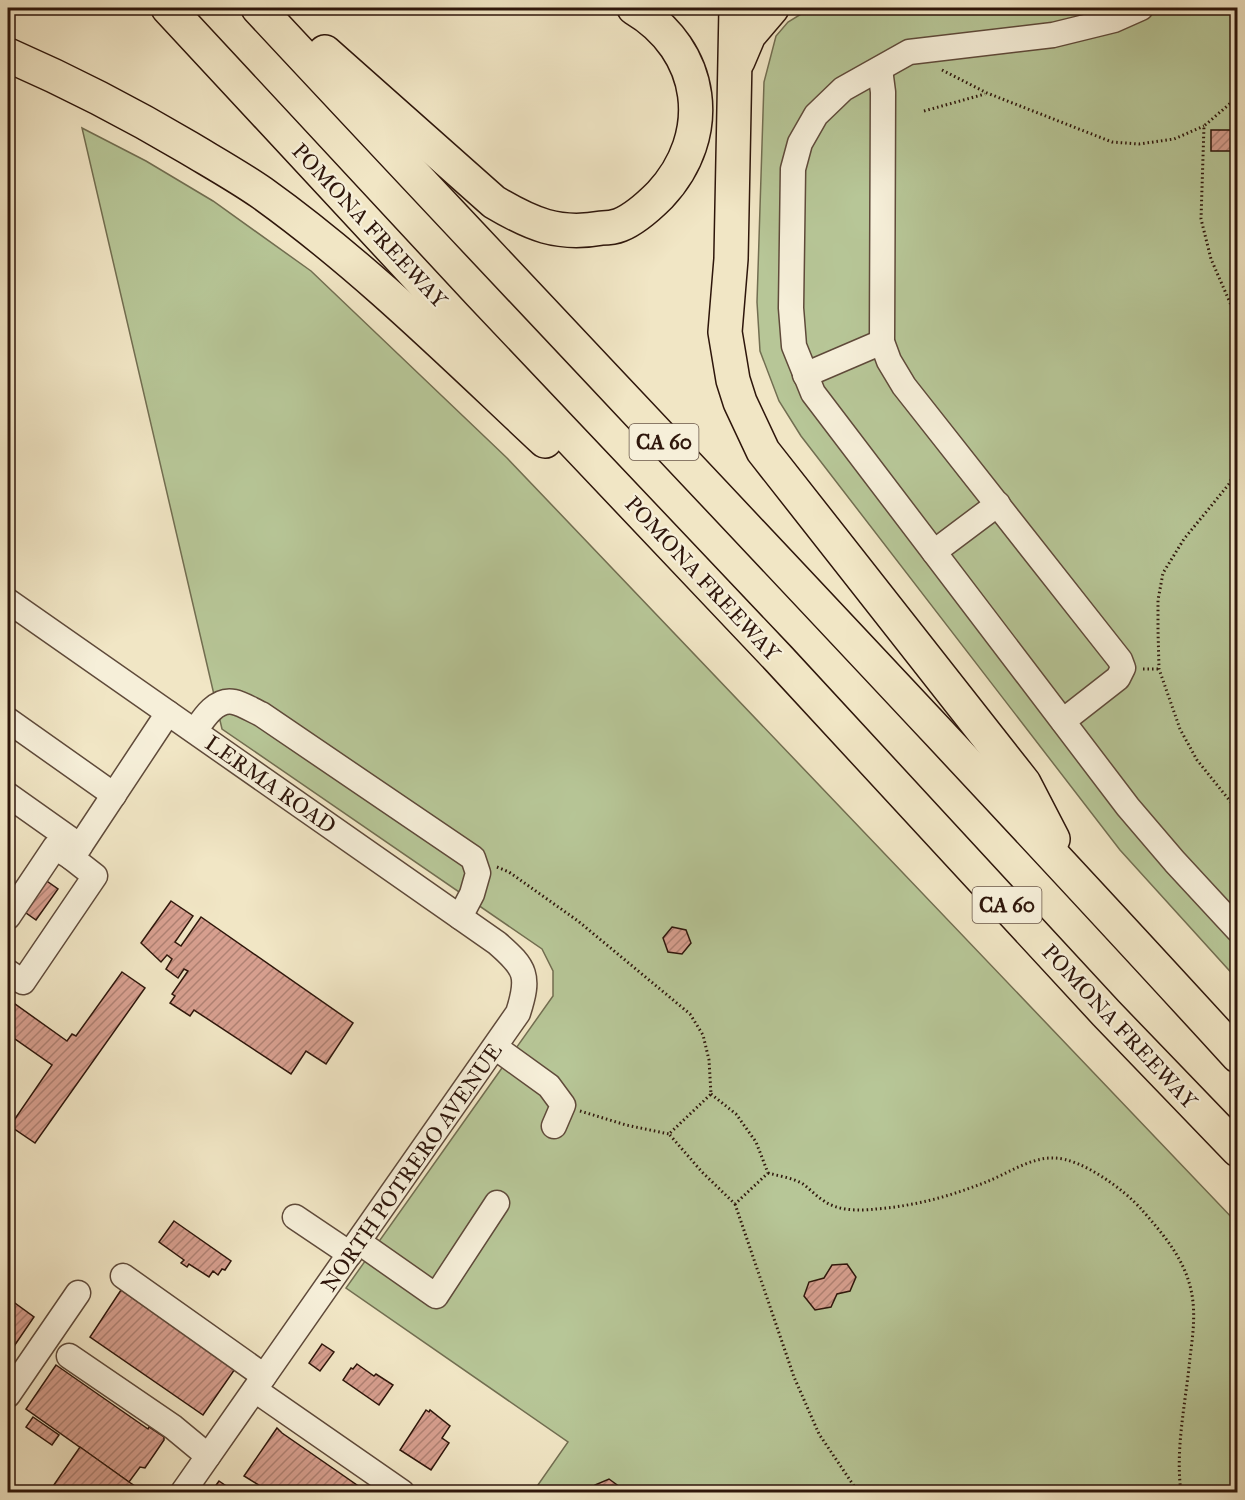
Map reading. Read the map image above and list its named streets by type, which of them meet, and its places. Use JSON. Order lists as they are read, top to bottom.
{
  "streets": {
    "highway": ["POMONA FREEWAY", "CA 60"],
    "street": ["LERMA ROAD", "NORTH POTRERO AVENUE"]
  },
  "crossings": [
    ["LERMA ROAD", "NORTH POTRERO AVENUE"]
  ]
}
